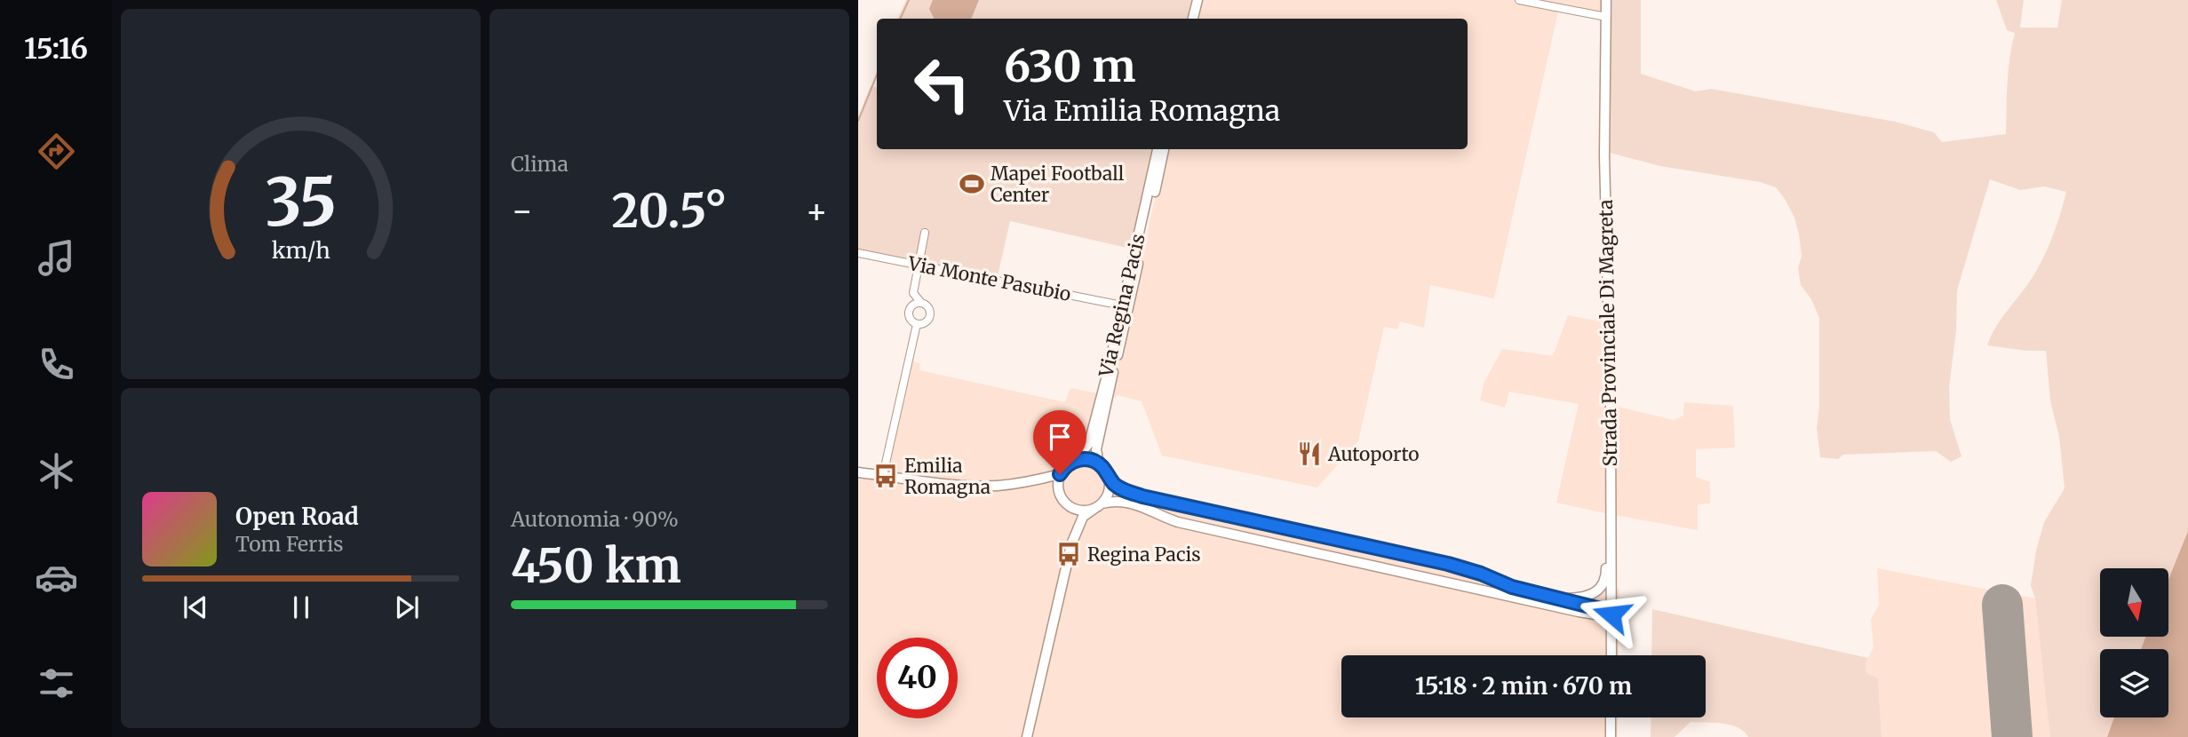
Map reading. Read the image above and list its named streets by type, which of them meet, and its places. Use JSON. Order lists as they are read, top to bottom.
{
  "streets": {
    "street": ["Via Monte Pasubio", "Via Regina Pacis", "Strada Provinciale Di Magreta"]
  },
  "crossings": [
    ["Via Monte Pasubio", "Via Regina Pacis"]
  ],
  "places": {
    "sports": ["Mapei Football Center"],
    "restaurant": ["Autoporto"],
    "bus stop": ["Emilia Romagna", "Regina Pacis"]
  },
  "north": "bottom",
  "page": {
    "tabs": "15:16",
    "tile": [
      "Clima",
      ["Autonomia · 90%", "450 km"]
    ],
    "turn": ["630 m", "Via Emilia Romagna"],
    "heat": ["−", "20.5°", "+"],
    "song": ["Open Road", "Tom Ferris"],
    "limit": "40",
    "trip": "15:18 · 2 min · 670 m",
    "gauge": ["35", "km/h"]
  }
}
